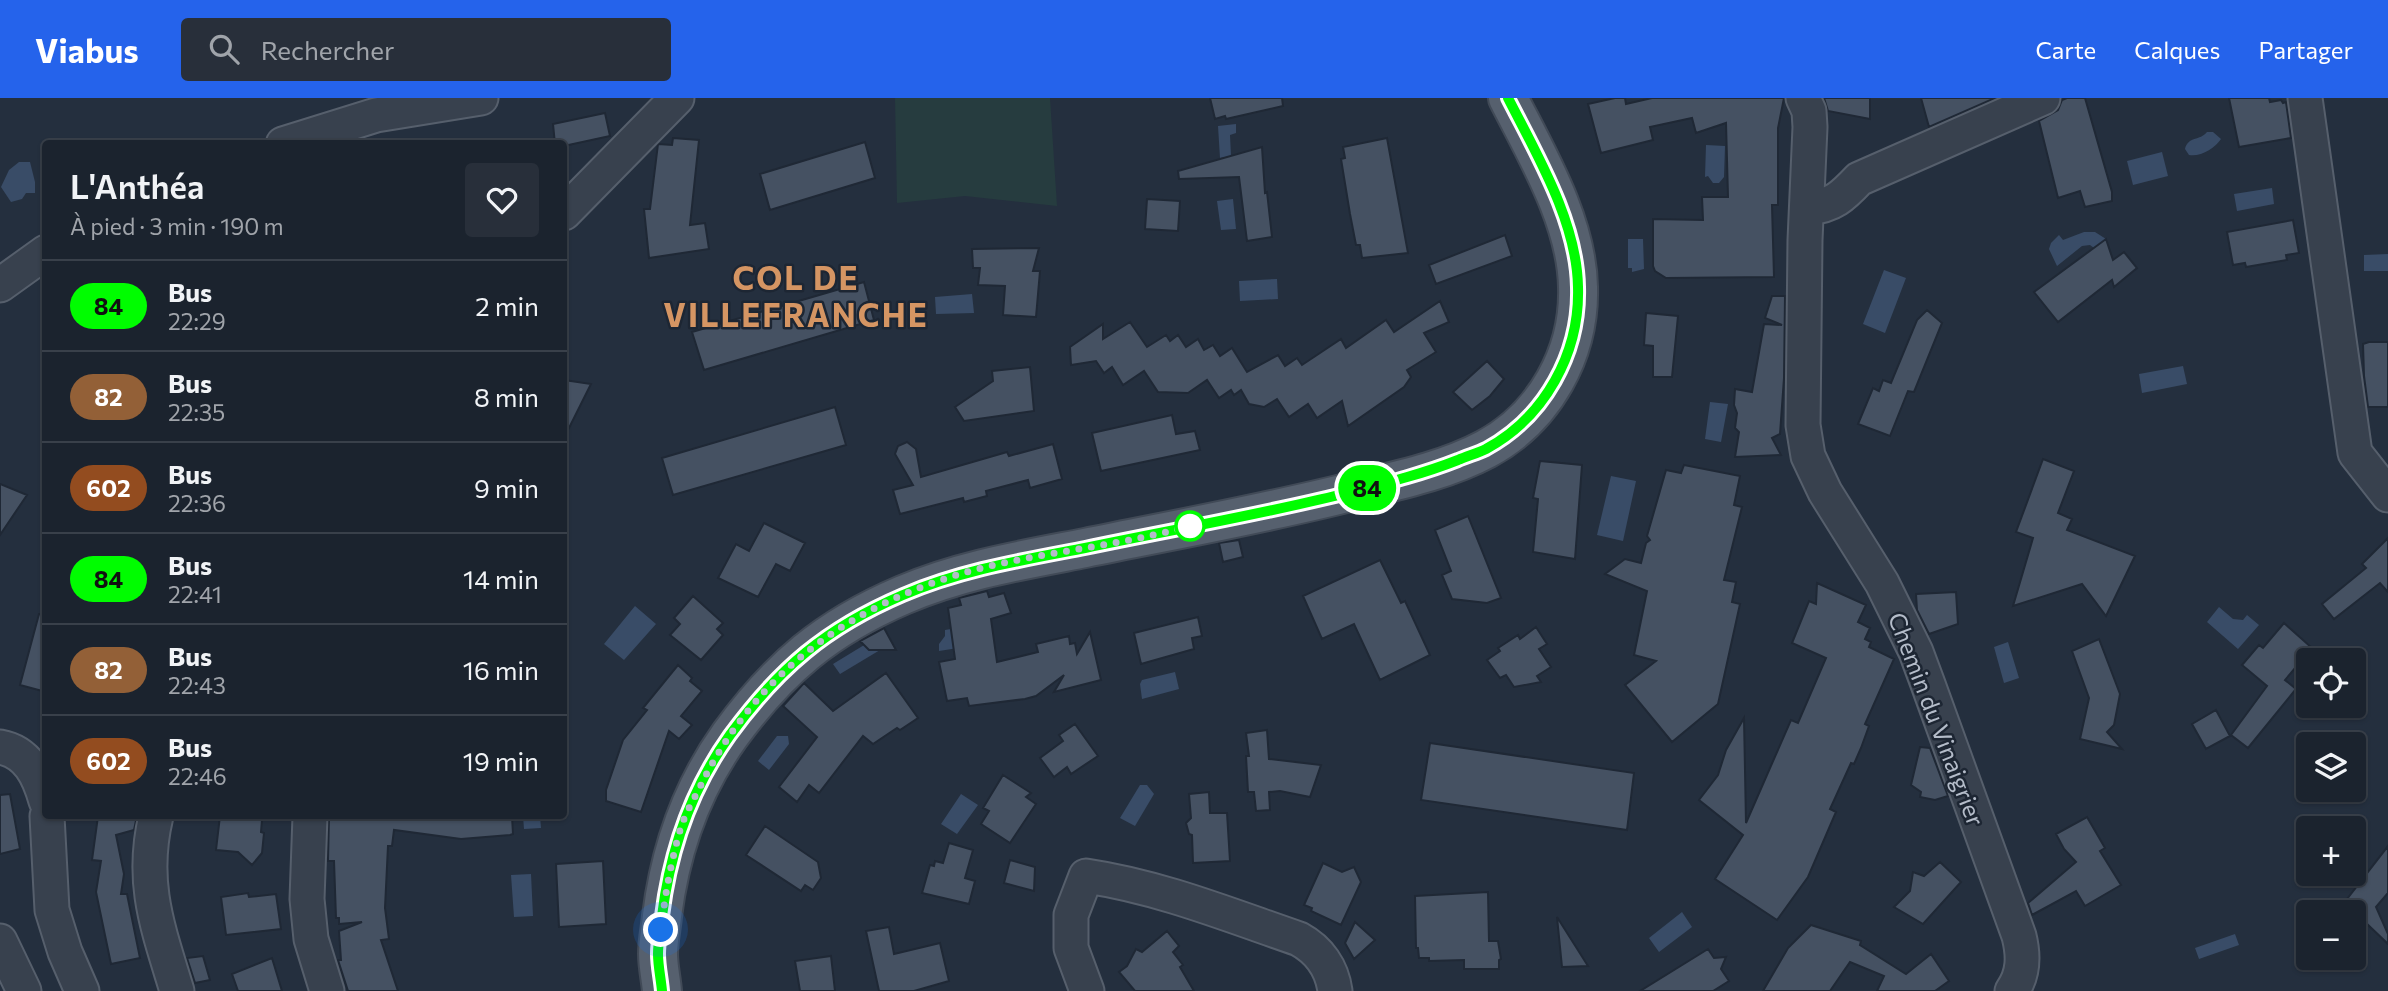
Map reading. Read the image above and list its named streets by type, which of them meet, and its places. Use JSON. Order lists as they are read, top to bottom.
{
  "streets": {
    "street": ["Chemin du Vinaigrier"]
  },
  "districts": ["COL DE VILLEFRANCHE"],
  "lines": ["bus line 84"],
  "page": {
    "header": "Viabus",
    "search": "Rechercher",
    "nav": ["Carte", "Calques", "Partager"],
    "on_map": "84",
    "heading": ["L'Anthéa", "À pied · 3 min · 190 m"],
    "list": [
      {
        "mark": "84",
        "name": "Bus",
        "note": "22:29",
        "value": "2 min"
      },
      {
        "mark": "82",
        "name": "Bus",
        "note": "22:35",
        "value": "8 min"
      },
      {
        "mark": "602",
        "name": "Bus",
        "note": "22:36",
        "value": "9 min"
      },
      {
        "mark": "84",
        "name": "Bus",
        "note": "22:41",
        "value": "14 min"
      },
      {
        "mark": "82",
        "name": "Bus",
        "note": "22:43",
        "value": "16 min"
      },
      {
        "mark": "602",
        "name": "Bus",
        "note": "22:46",
        "value": "19 min"
      }
    ],
    "map_buttons": ["+", "−"]
  }
}
